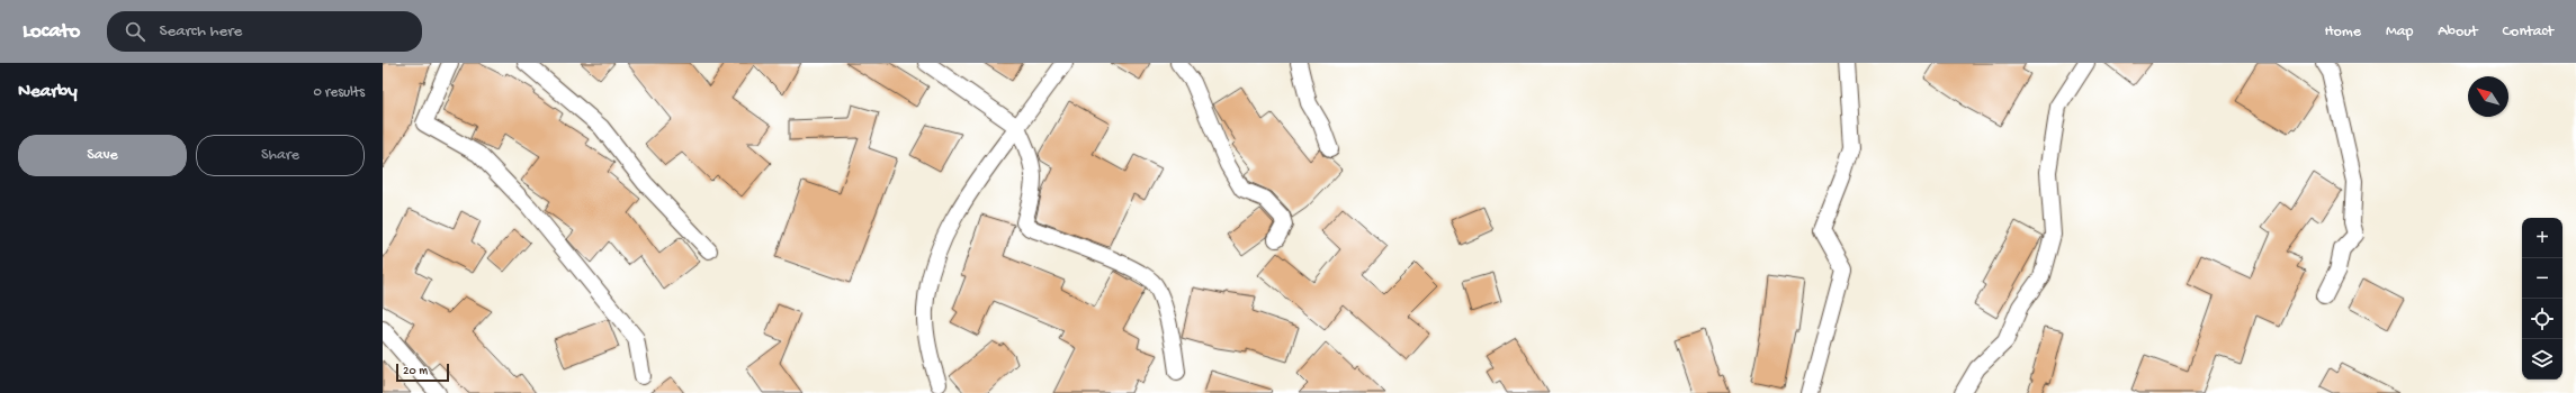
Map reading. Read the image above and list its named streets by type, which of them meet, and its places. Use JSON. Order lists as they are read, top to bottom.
{
  "scale_bar": "20 m",
  "north": "top left",
  "page": {
    "header": "Locato",
    "search": "Search here",
    "nav": [
      "Home",
      "Map",
      "About",
      "Contact"
    ],
    "heading": ["Nearby", "0 results"],
    "buttons": ["Save", "Share"],
    "map_buttons": ["+", "−"],
    "scale": "20 m"
  }
}
